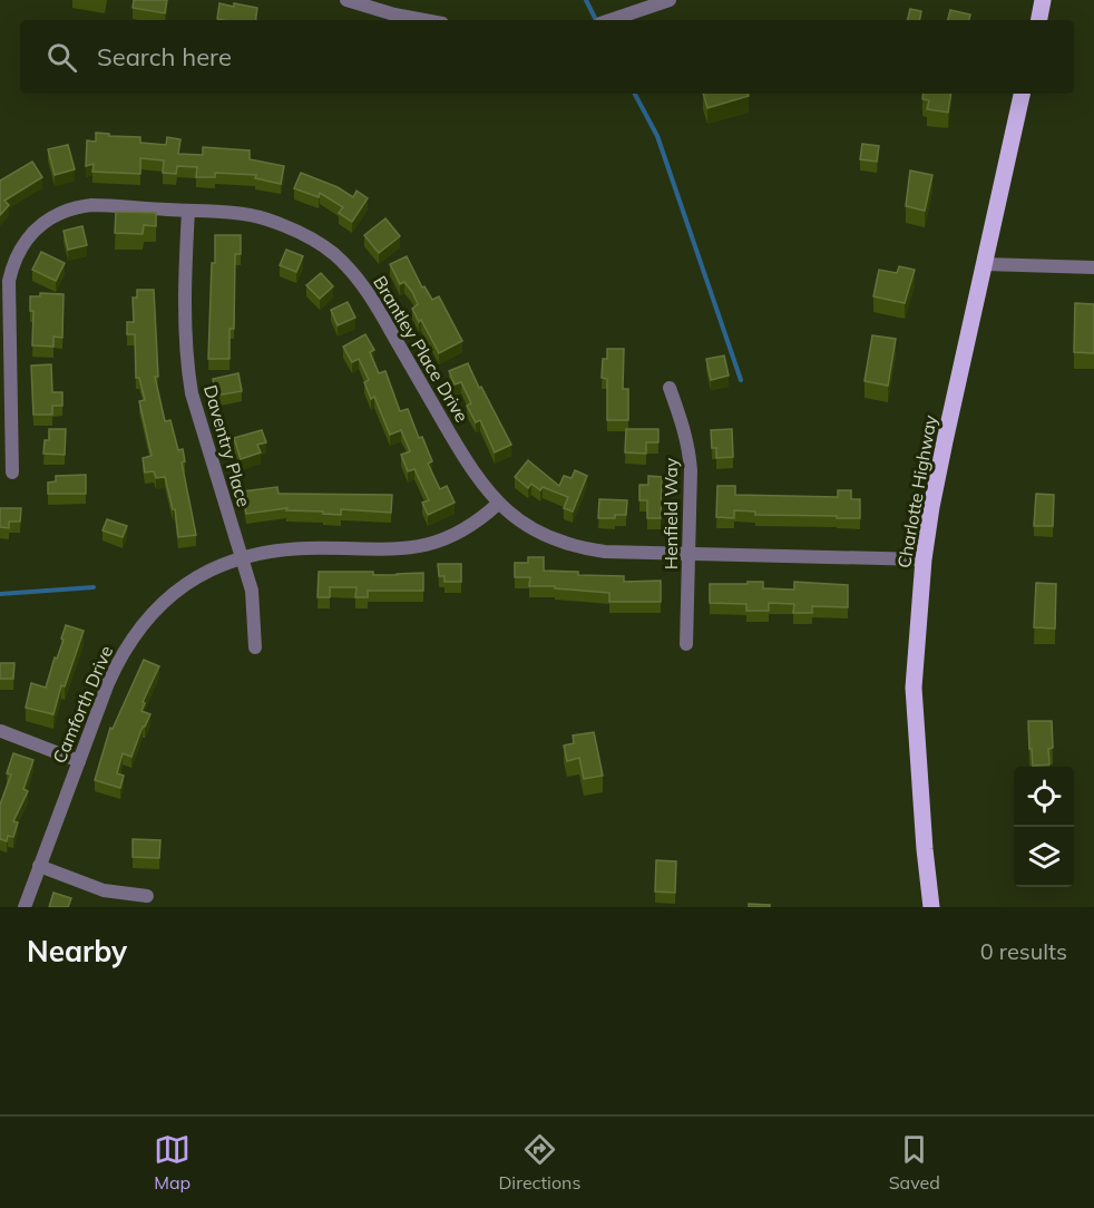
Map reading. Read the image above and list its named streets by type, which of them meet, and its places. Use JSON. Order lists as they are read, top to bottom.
{
  "streets": {
    "main road": ["Charlotte Highway"],
    "street": [
      "Brantley Place Drive",
      "Daventry Place",
      "Henfield Way",
      "Camforth Drive"
    ]
  },
  "crossings": [
    ["Brantley Place Drive", "Daventry Place"],
    ["Brantley Place Drive", "Charlotte Highway"],
    ["Brantley Place Drive", "Henfield Way"],
    ["Brantley Place Drive", "Camforth Drive"],
    ["Daventry Place", "Camforth Drive"]
  ],
  "page": {
    "search": "Search here",
    "heading": ["Nearby", "0 results"],
    "nav": ["Map", "Directions", "Saved"]
  }
}
